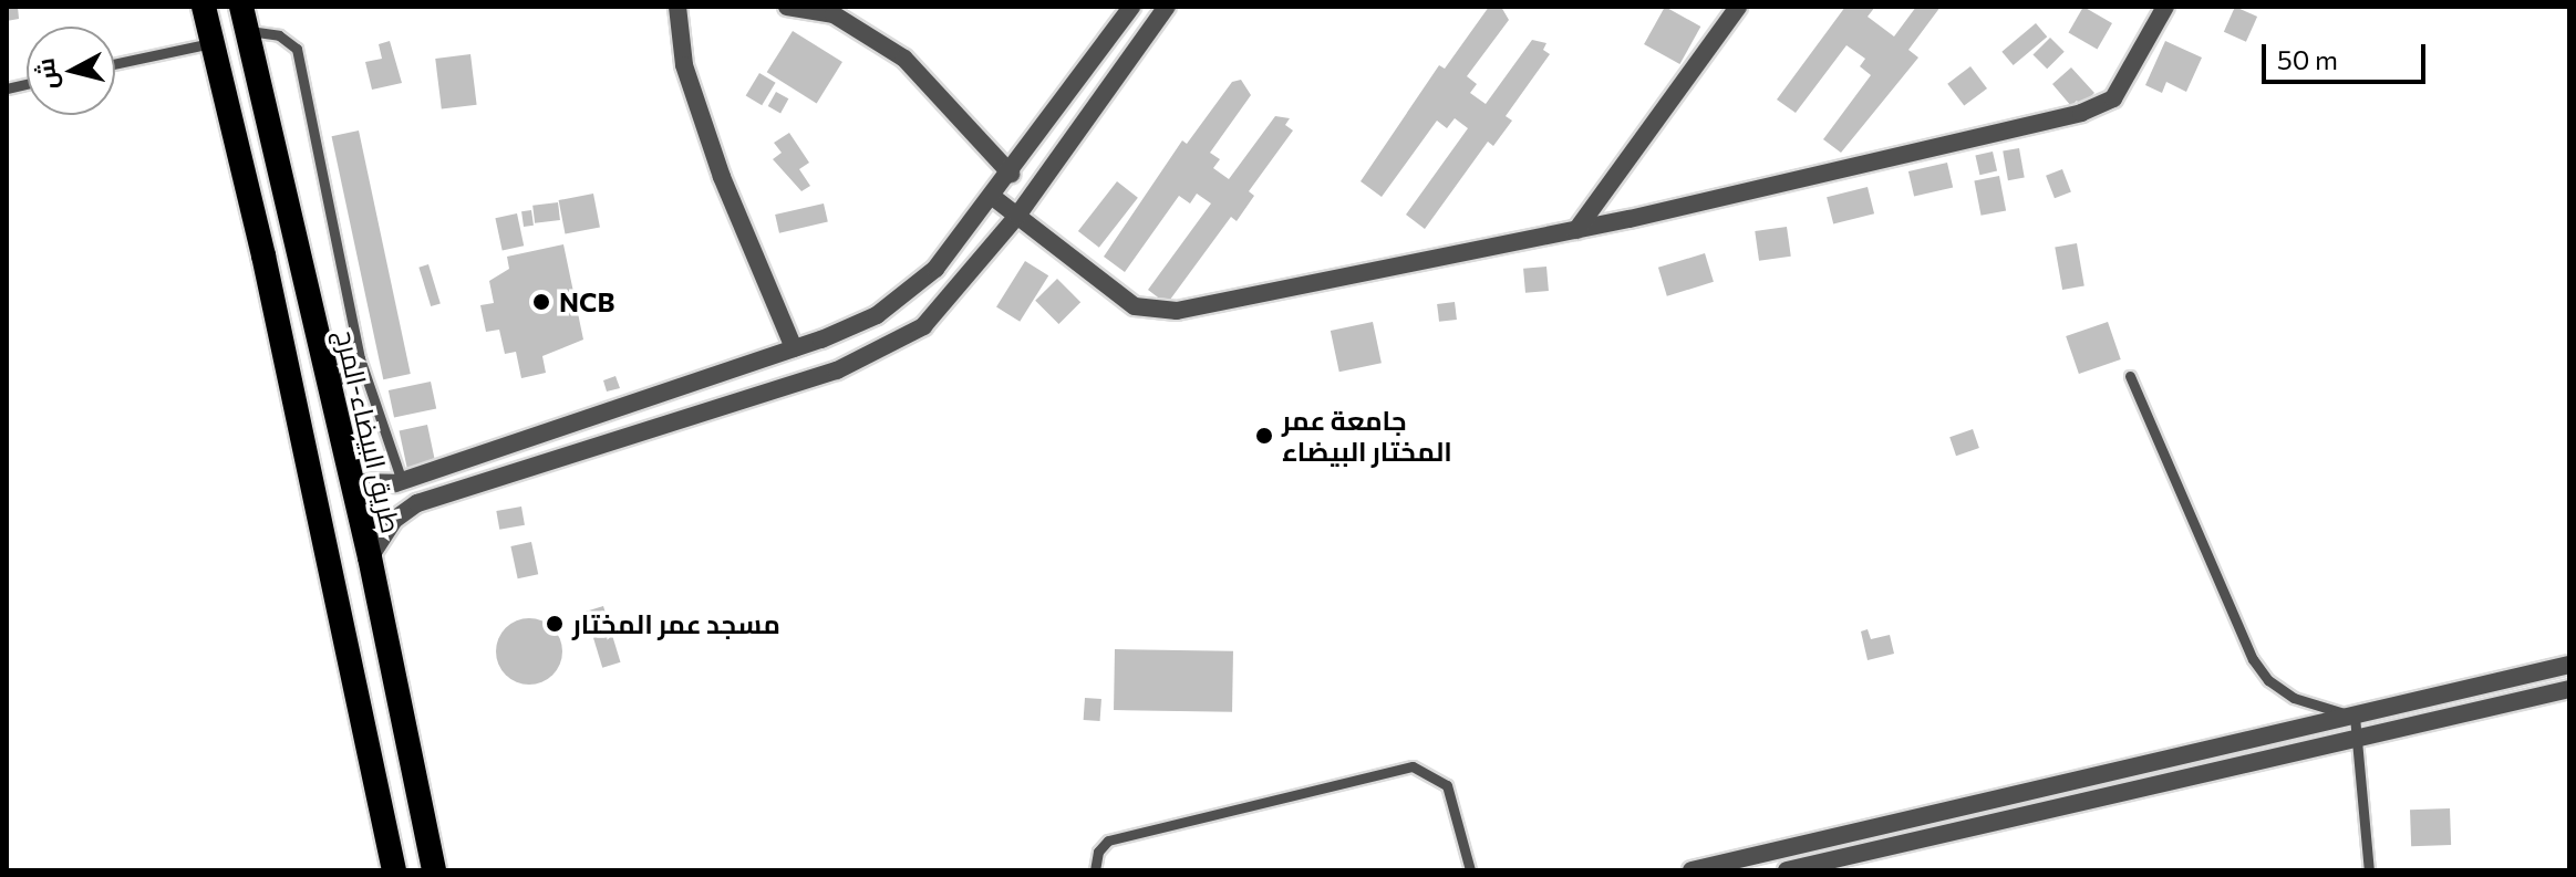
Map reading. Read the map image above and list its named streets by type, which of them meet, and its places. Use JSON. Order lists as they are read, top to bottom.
{
  "streets": {
    "highway": ["طريق البيضاء-المرج"]
  },
  "places": ["NCB", "جامعة عمر المختار البيضاء", "مسجد عمر المختار"],
  "scale_bar": "50 m",
  "north": "left"
}
